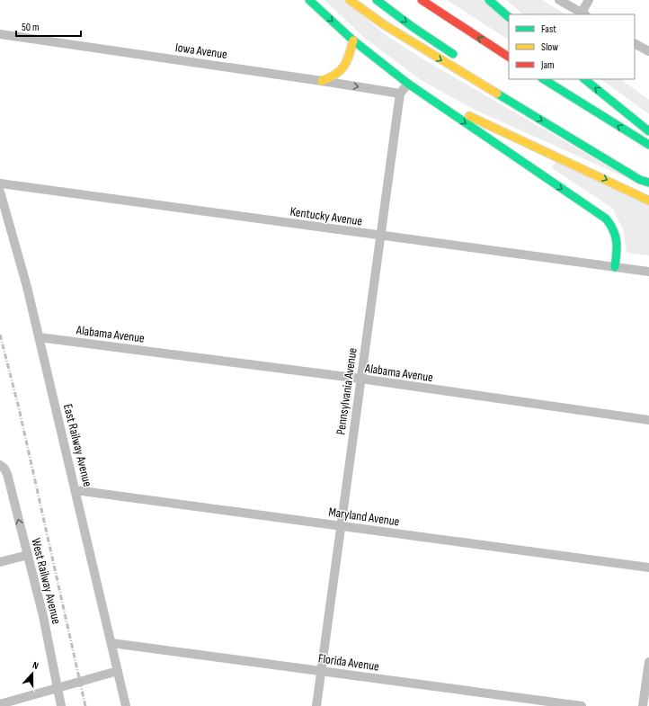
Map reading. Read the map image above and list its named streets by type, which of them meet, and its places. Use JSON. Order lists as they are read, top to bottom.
{
  "streets": {
    "street": [
      "Iowa Avenue",
      "Kentucky Avenue",
      "Alabama Avenue",
      "Pennsylvania Avenue",
      "East Railway Avenue",
      "Maryland Avenue",
      "West Railway Avenue",
      "Florida Avenue"
    ]
  },
  "crossings": [
    ["Iowa Avenue", "Pennsylvania Avenue"],
    ["Kentucky Avenue", "Pennsylvania Avenue"],
    ["Alabama Avenue", "Pennsylvania Avenue"],
    ["Alabama Avenue", "East Railway Avenue"],
    ["Pennsylvania Avenue", "Maryland Avenue"],
    ["Pennsylvania Avenue", "Florida Avenue"],
    ["East Railway Avenue", "Maryland Avenue"],
    ["East Railway Avenue", "Florida Avenue"]
  ],
  "one_way": ["West Railway Avenue"],
  "legend": ["Fast", "Slow", "Jam"],
  "scale_bar": "50 m",
  "north": "top"
}
